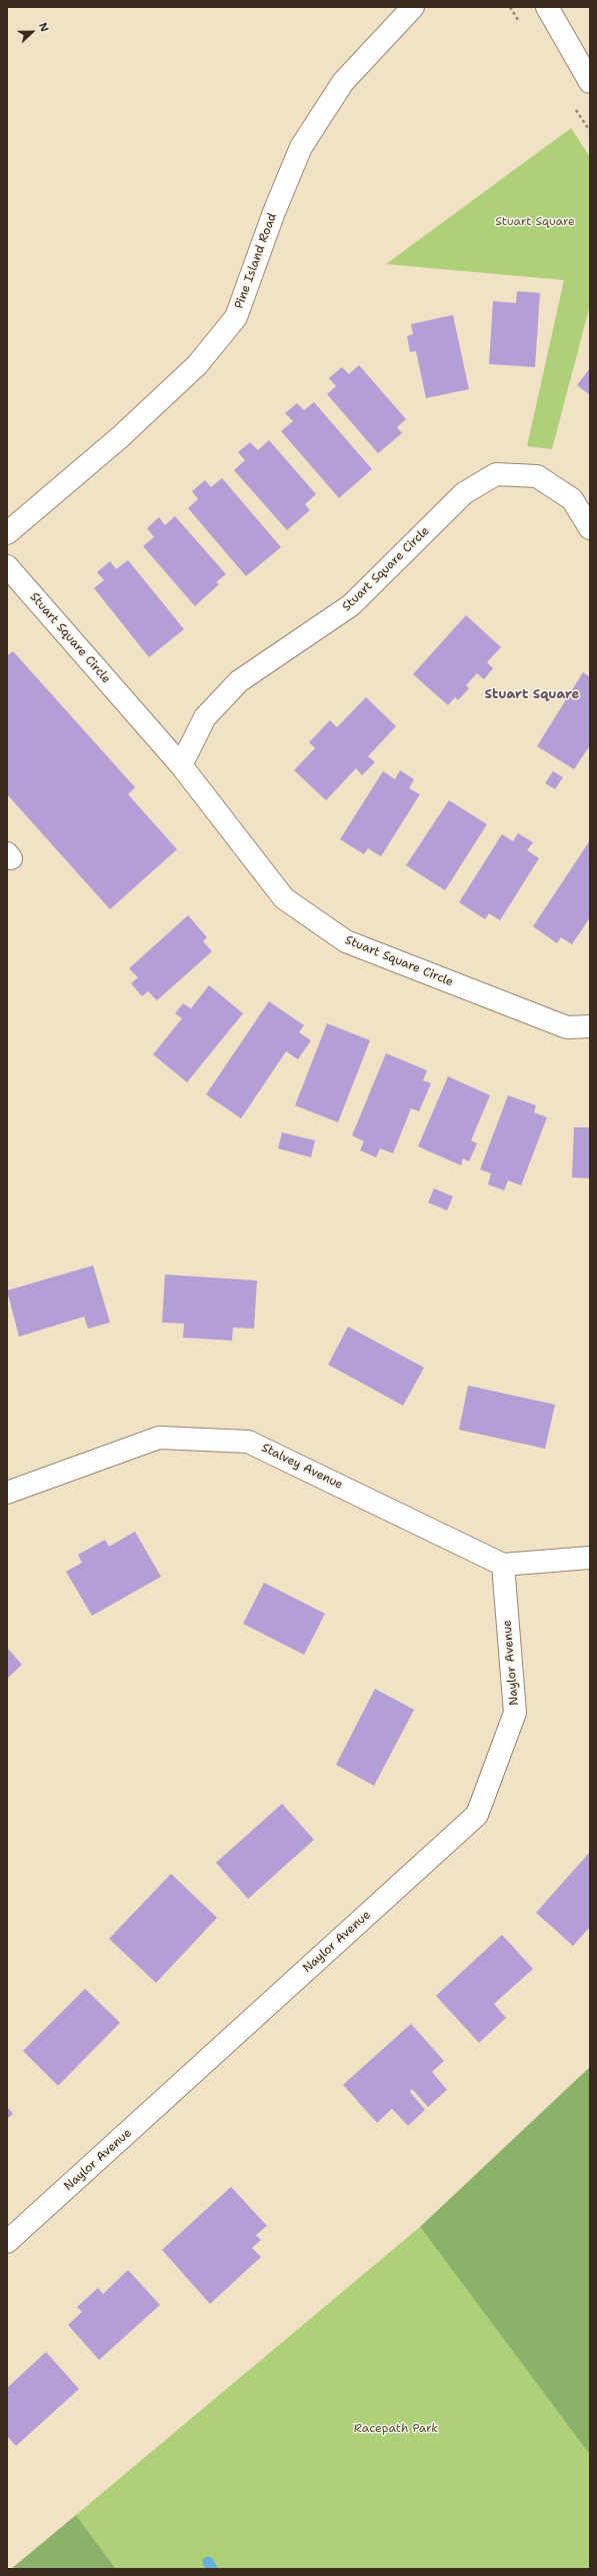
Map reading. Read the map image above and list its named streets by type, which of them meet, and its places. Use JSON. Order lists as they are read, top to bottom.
{
  "streets": {
    "street": [
      "Pine Island Road",
      "Stuart Square Circle",
      "Stalvey Avenue",
      "Naylor Avenue"
    ]
  },
  "crossings": [
    ["Stalvey Avenue", "Naylor Avenue"]
  ],
  "districts": ["Stuart Square"],
  "parks": ["Stuart Square", "Racepath Park"],
  "north": "right"
}
